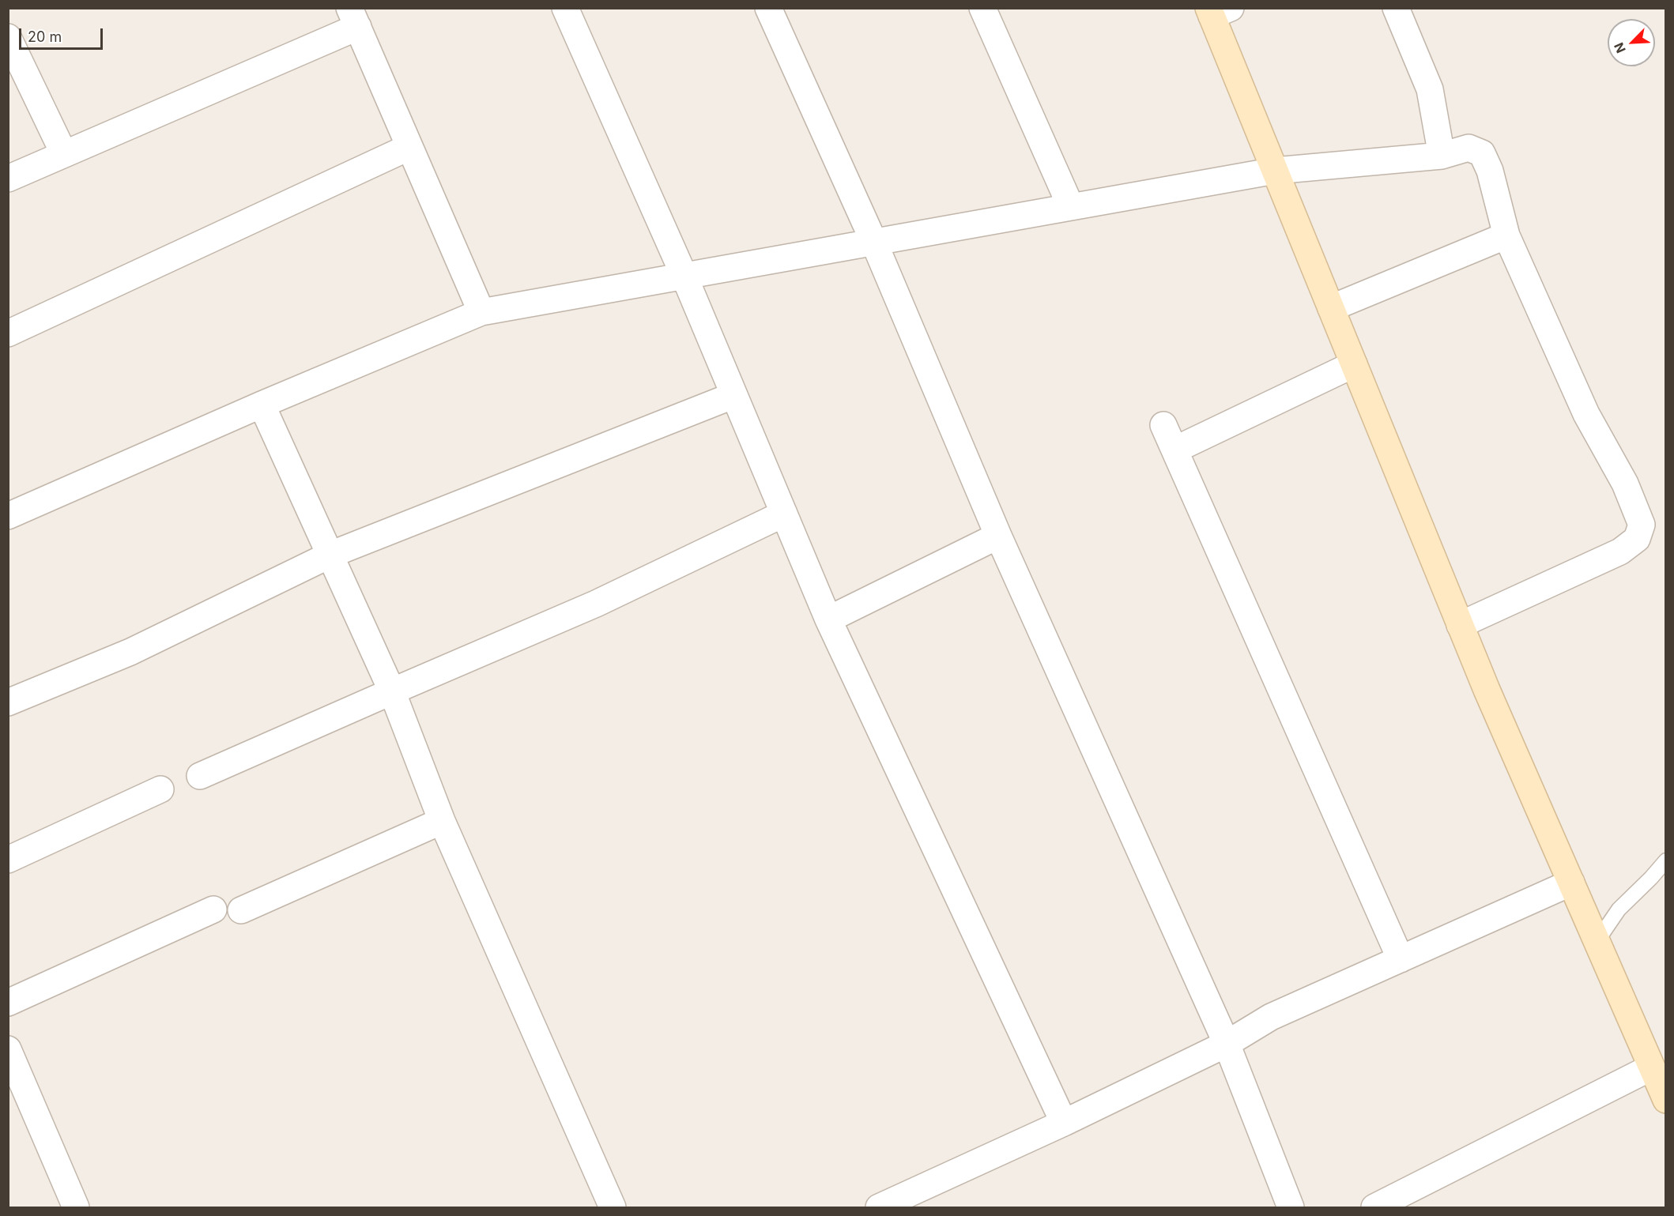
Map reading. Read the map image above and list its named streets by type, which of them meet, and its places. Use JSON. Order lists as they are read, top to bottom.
{
  "scale_bar": "20 m",
  "north": "bottom left"
}
